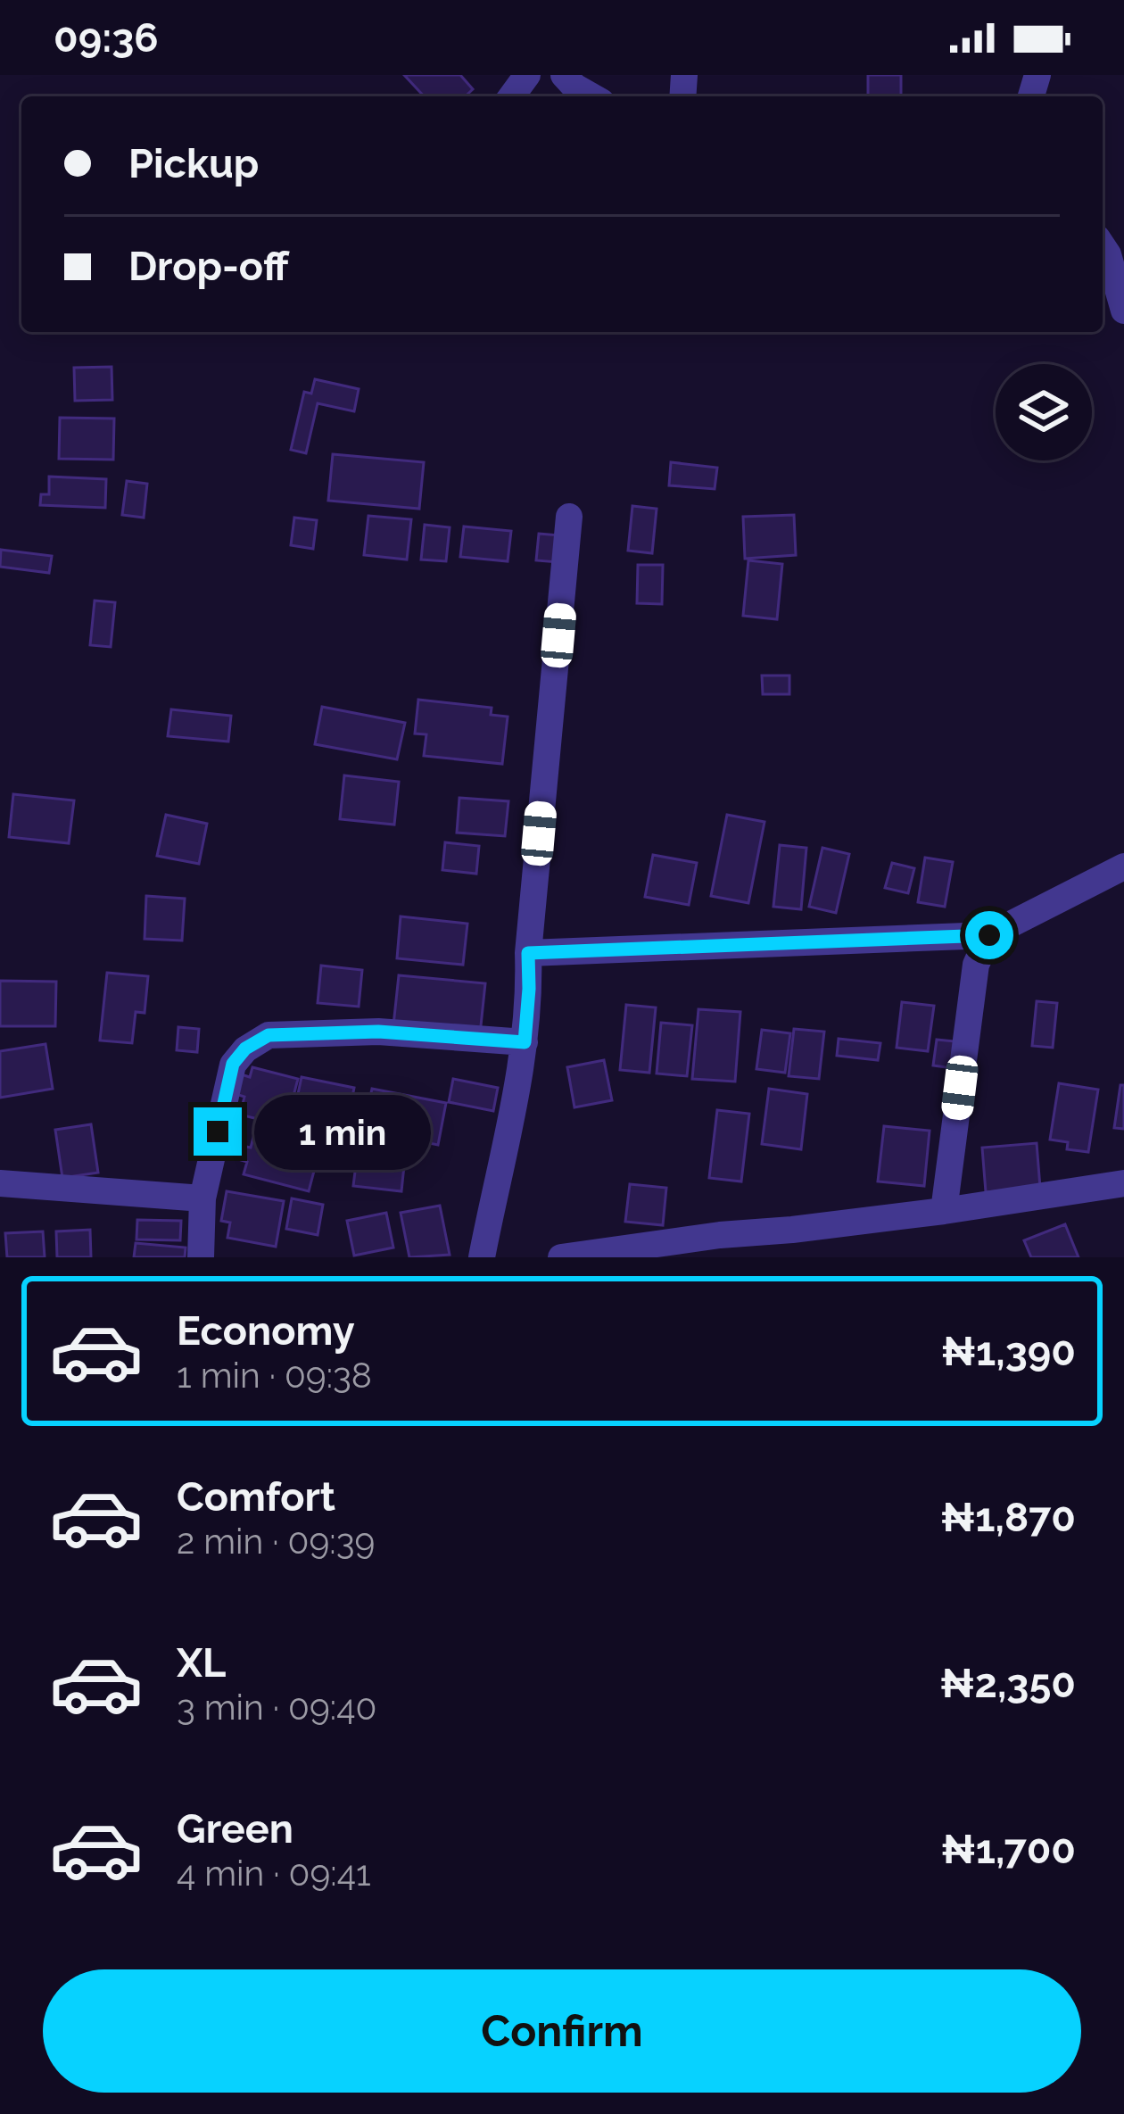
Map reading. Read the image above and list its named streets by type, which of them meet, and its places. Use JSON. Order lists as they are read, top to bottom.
{
  "page": {
    "status": "09:36",
    "banner": ["Pickup", "Drop-off"],
    "bubble": "1 min",
    "list": [
      {
        "name": "Economy",
        "note": "1 min · 09:38",
        "value": "₦1,390"
      },
      {
        "name": "Comfort",
        "note": "2 min · 09:39",
        "value": "₦1,870"
      },
      {
        "name": "XL",
        "note": "3 min · 09:40",
        "value": "₦2,350"
      },
      {
        "name": "Green",
        "note": "4 min · 09:41",
        "value": "₦1,700"
      }
    ],
    "buttons": "Confirm"
  }
}
